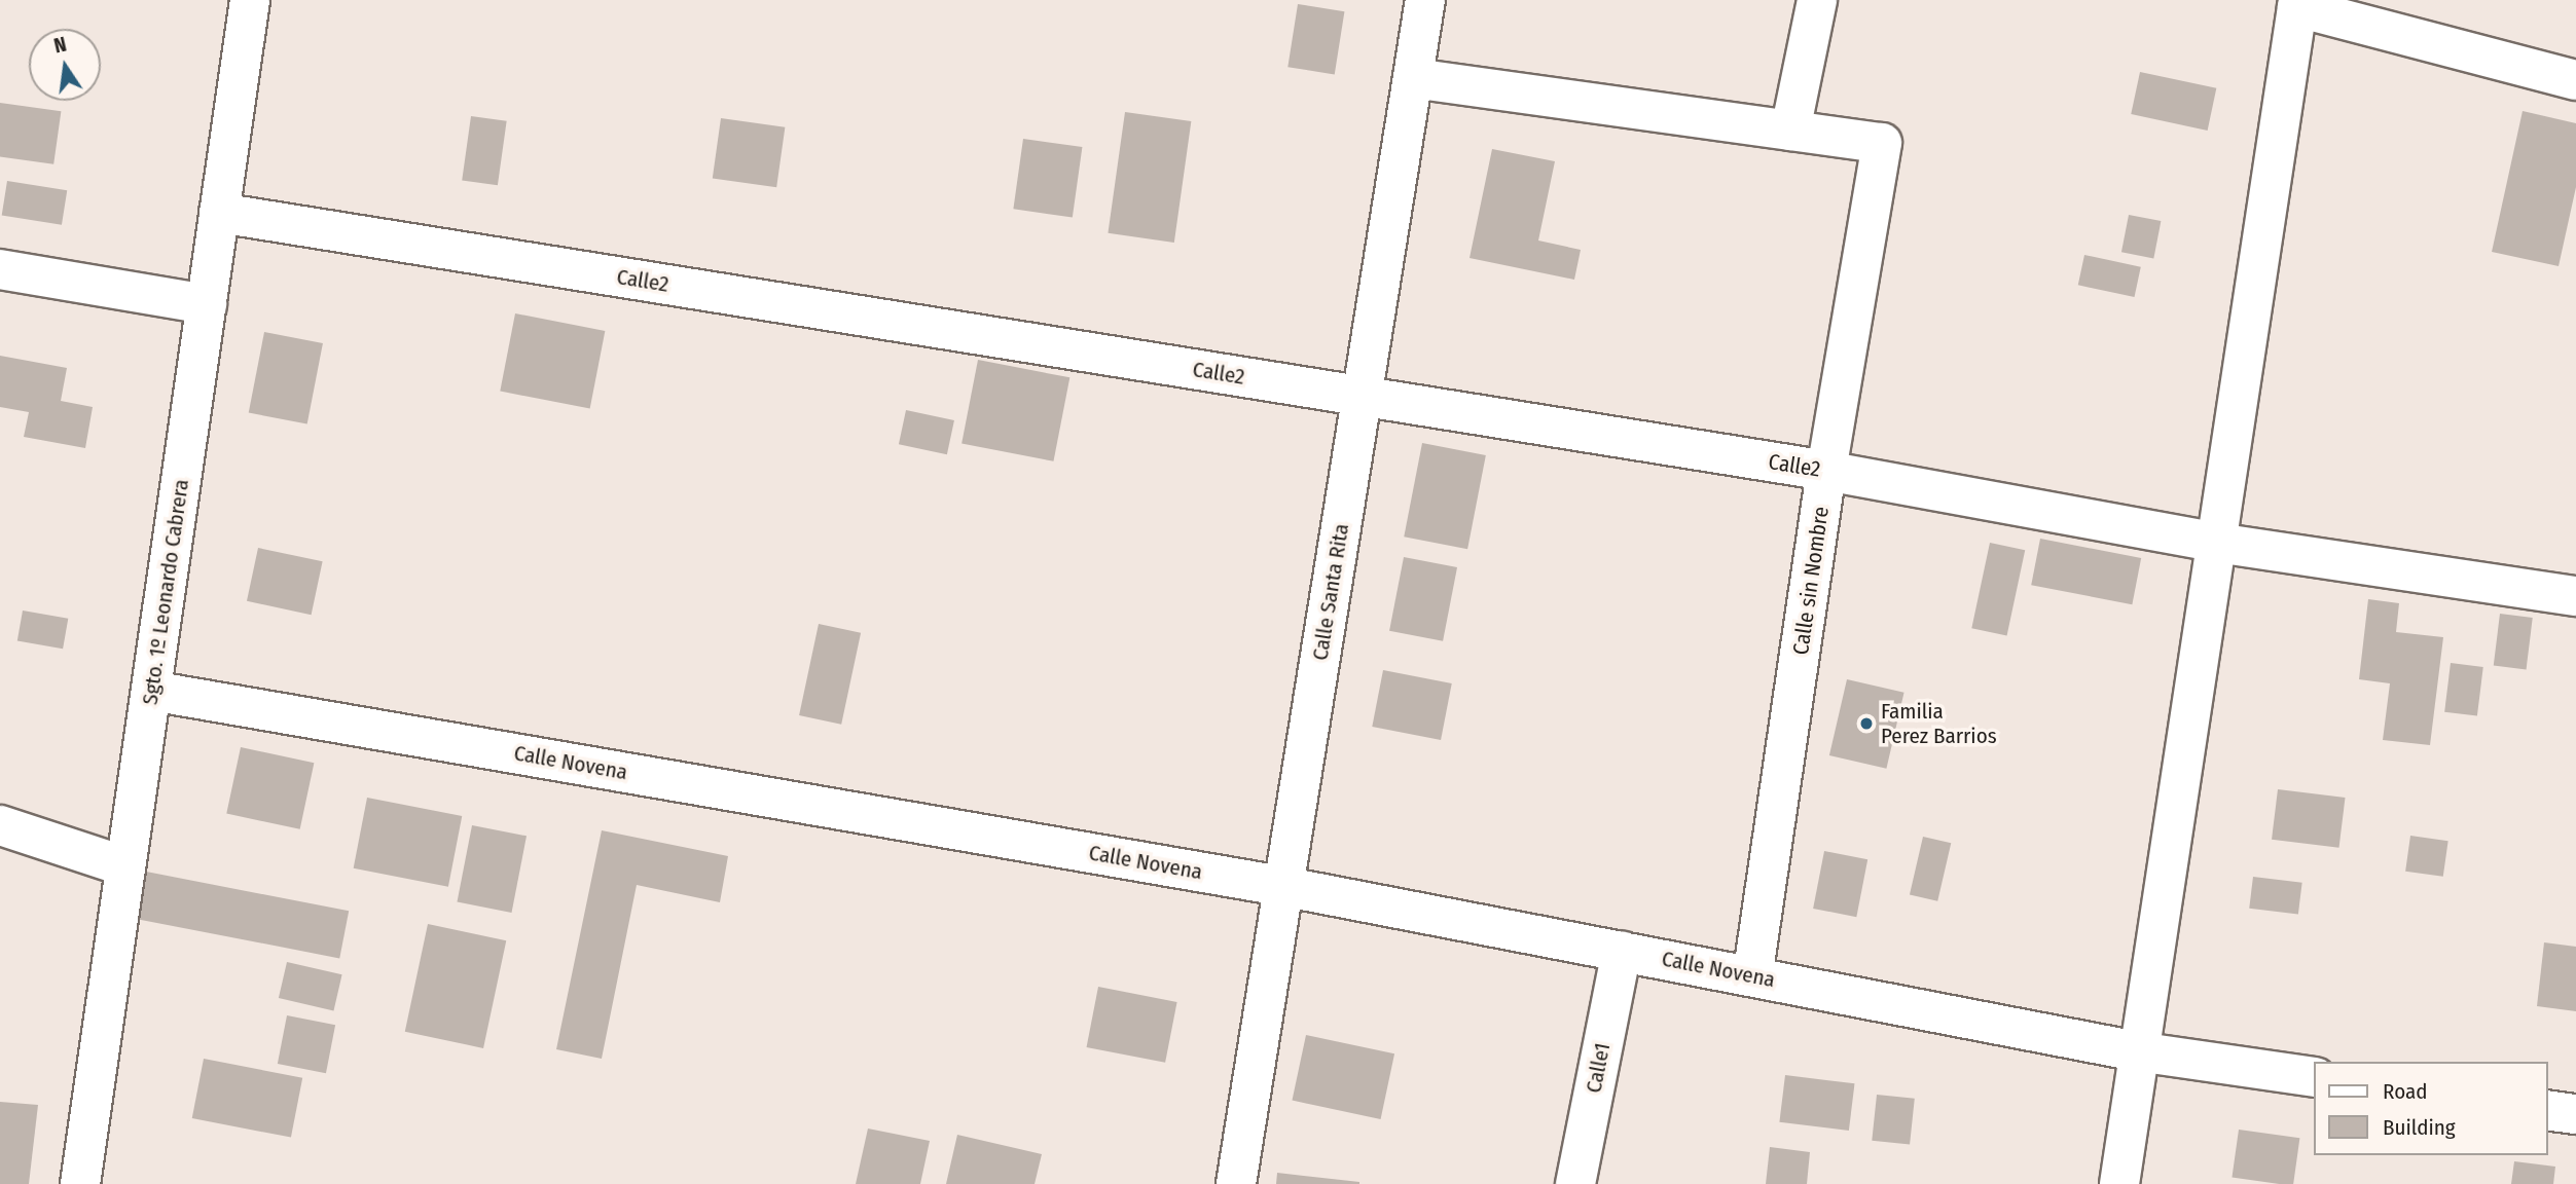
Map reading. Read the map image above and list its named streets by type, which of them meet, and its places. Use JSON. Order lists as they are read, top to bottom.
{
  "streets": {
    "street": [
      "Calle2",
      "Calle sin Nombre",
      "Sgto. 1º Leonardo Cabrera",
      "Calle Santa Rita",
      "Calle Novena",
      "Calle1"
    ]
  },
  "crossings": [
    ["Calle2", "Calle sin Nombre"],
    ["Calle2", "Sgto. 1º Leonardo Cabrera"],
    ["Calle2", "Calle Santa Rita"],
    ["Calle sin Nombre", "Calle Novena"],
    ["Sgto. 1º Leonardo Cabrera", "Calle Novena"],
    ["Calle Santa Rita", "Calle Novena"],
    ["Calle Novena", "Calle1"]
  ],
  "places": ["Familia Perez Barrios"],
  "legend": ["Road", "Building"],
  "north": "top"
}
